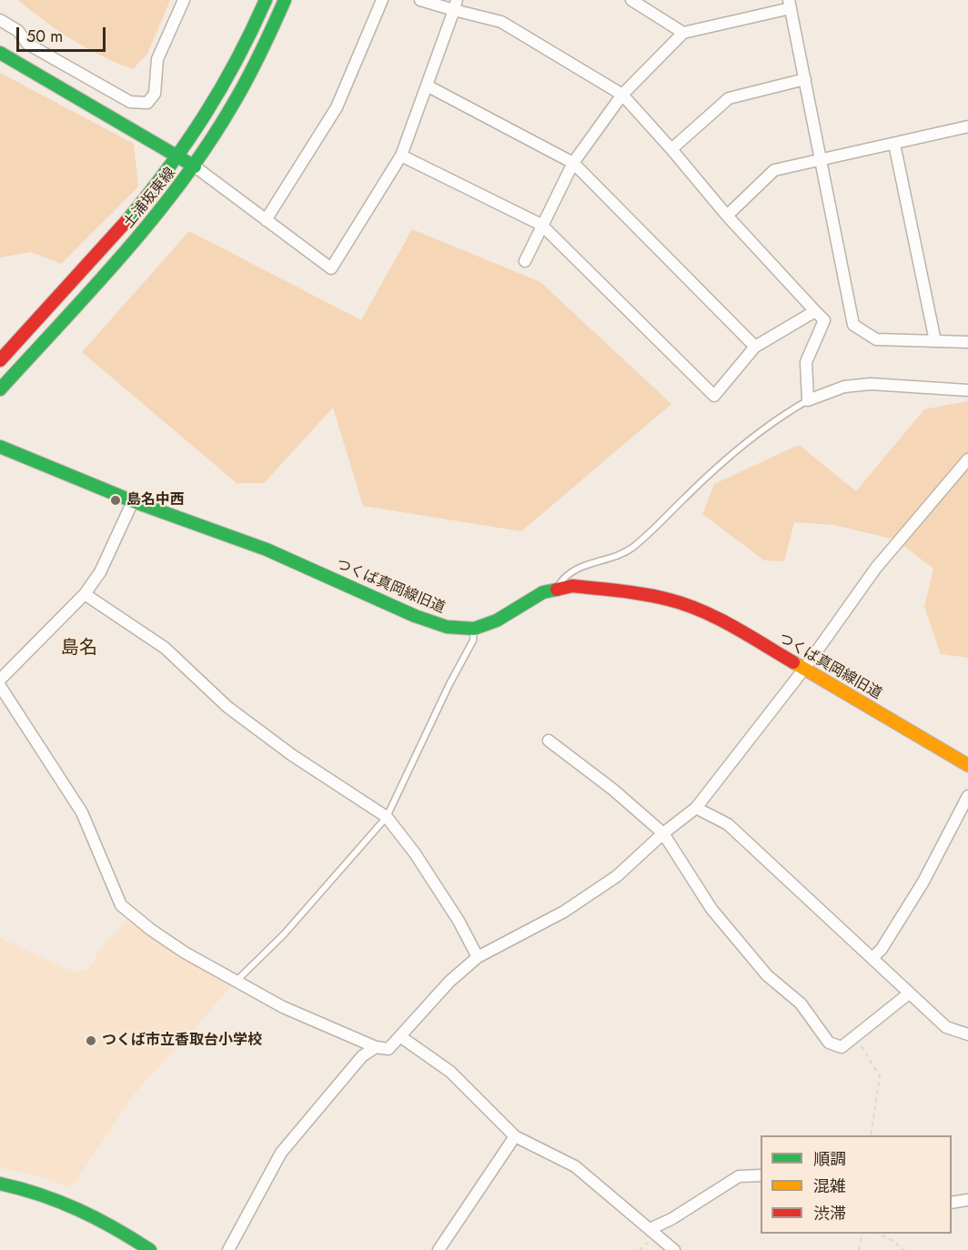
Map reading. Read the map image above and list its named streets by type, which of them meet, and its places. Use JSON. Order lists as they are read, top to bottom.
{
  "streets": {
    "main road": ["土浦坂東線", "つくば真岡線旧道"]
  },
  "districts": ["島名"],
  "places": ["島名中西", "つくば市立香取台小学校"],
  "legend": ["順調", "混雑", "渋滞"],
  "scale_bar": "50 m"
}
